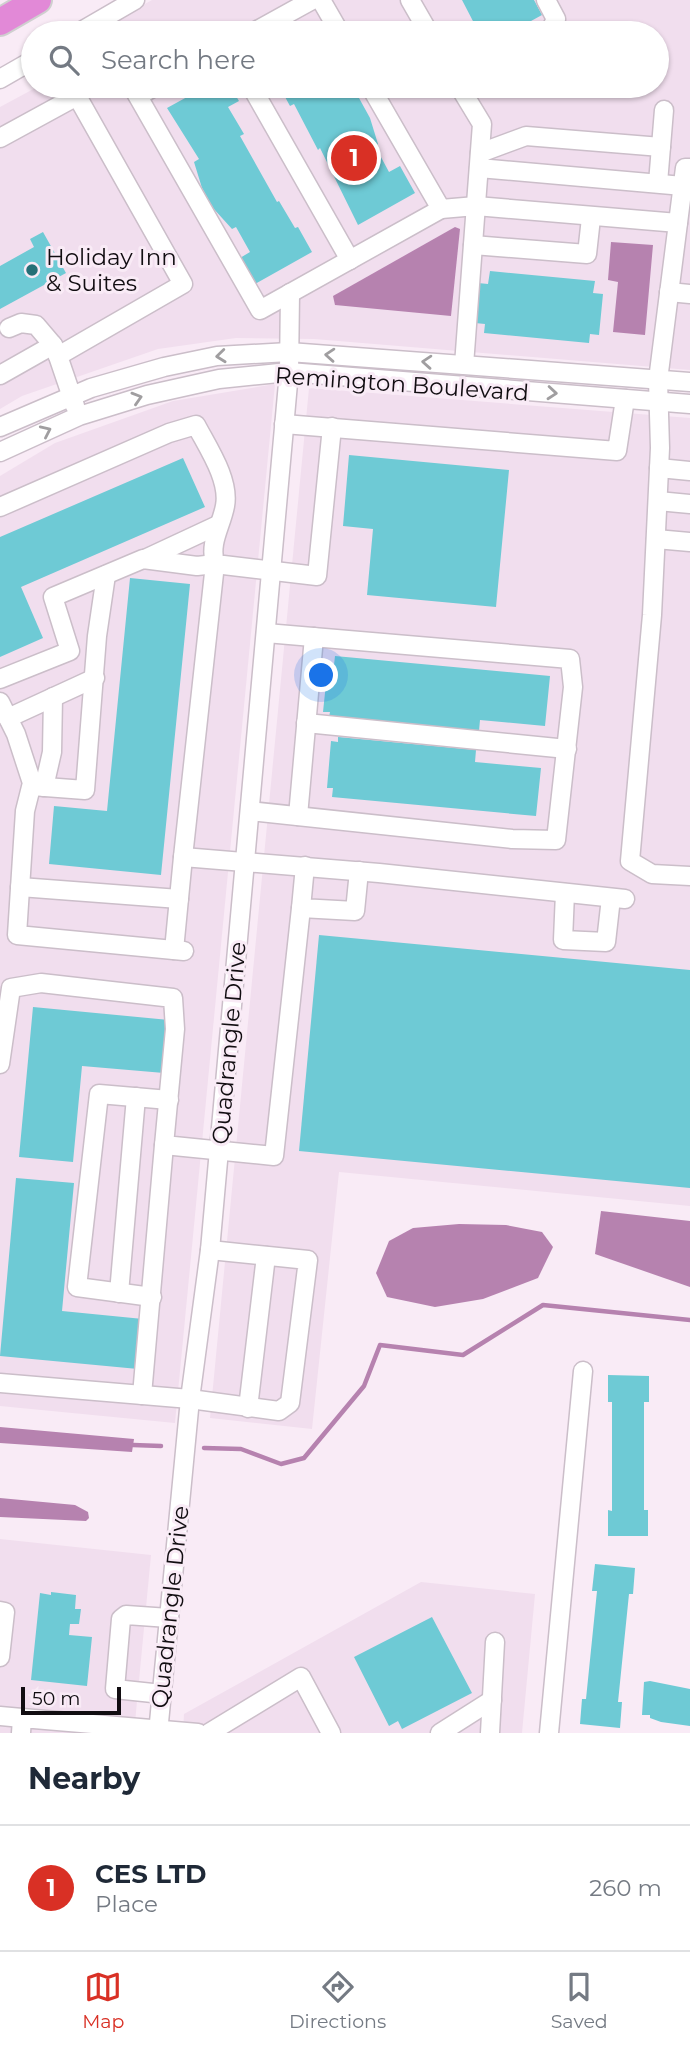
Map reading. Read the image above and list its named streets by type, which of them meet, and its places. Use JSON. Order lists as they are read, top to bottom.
{
  "streets": {
    "street": ["Remington Boulevard", "Quadrangle Drive"]
  },
  "crossings": [
    ["Remington Boulevard", "Quadrangle Drive"]
  ],
  "places": ["Holiday Inn & Suites"],
  "scale_bar": "50 m",
  "page": {
    "search": "Search here",
    "pins": "1",
    "scale": "50 m",
    "heading": "Nearby",
    "list": [
      {
        "mark": "1",
        "name": "CES LTD",
        "note": "Place",
        "value": "260 m"
      }
    ],
    "nav": ["Map", "Directions", "Saved"]
  }
}
